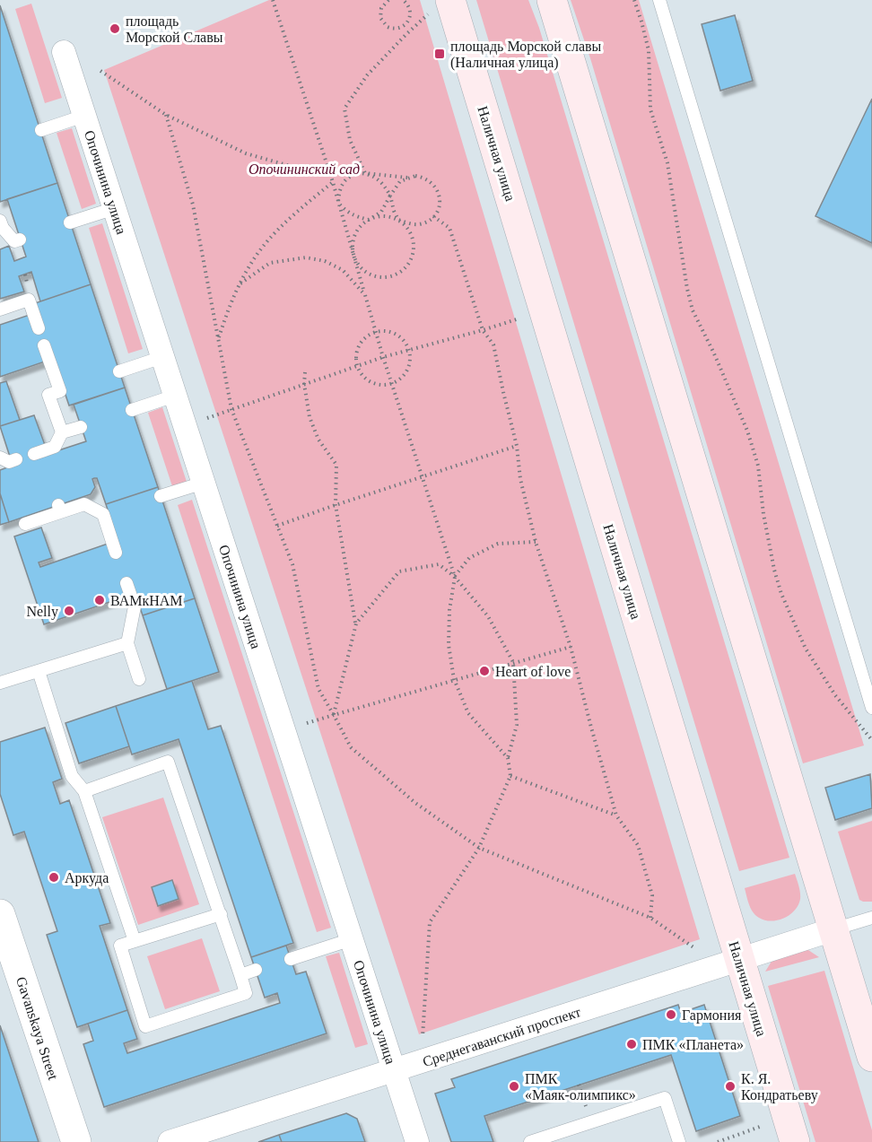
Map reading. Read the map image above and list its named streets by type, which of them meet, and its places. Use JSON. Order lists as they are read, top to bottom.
{
  "streets": {
    "main road": ["Наличная улица"],
    "street": ["Опочинина улица", "Gavanskaya Street", "Среднегаванский проспект"]
  },
  "crossings": [
    ["Наличная улица", "Среднегаванский проспект"],
    ["Опочинина улица", "Среднегаванский проспект"]
  ],
  "parks": ["Опочининский сад"],
  "places": {
    "other": [
      "площадь Морской Славы",
      "ВАМкНАМ",
      "Nelly",
      "Heart of love",
      "Аркуда",
      "Гармония",
      "ПМК «Планета»",
      "ПМК «Маяк-олимпикс»",
      "К. Я. Кондратьеву"
    ],
    "transit": ["площадь Морской славы (Наличная улица)"]
  }
}
